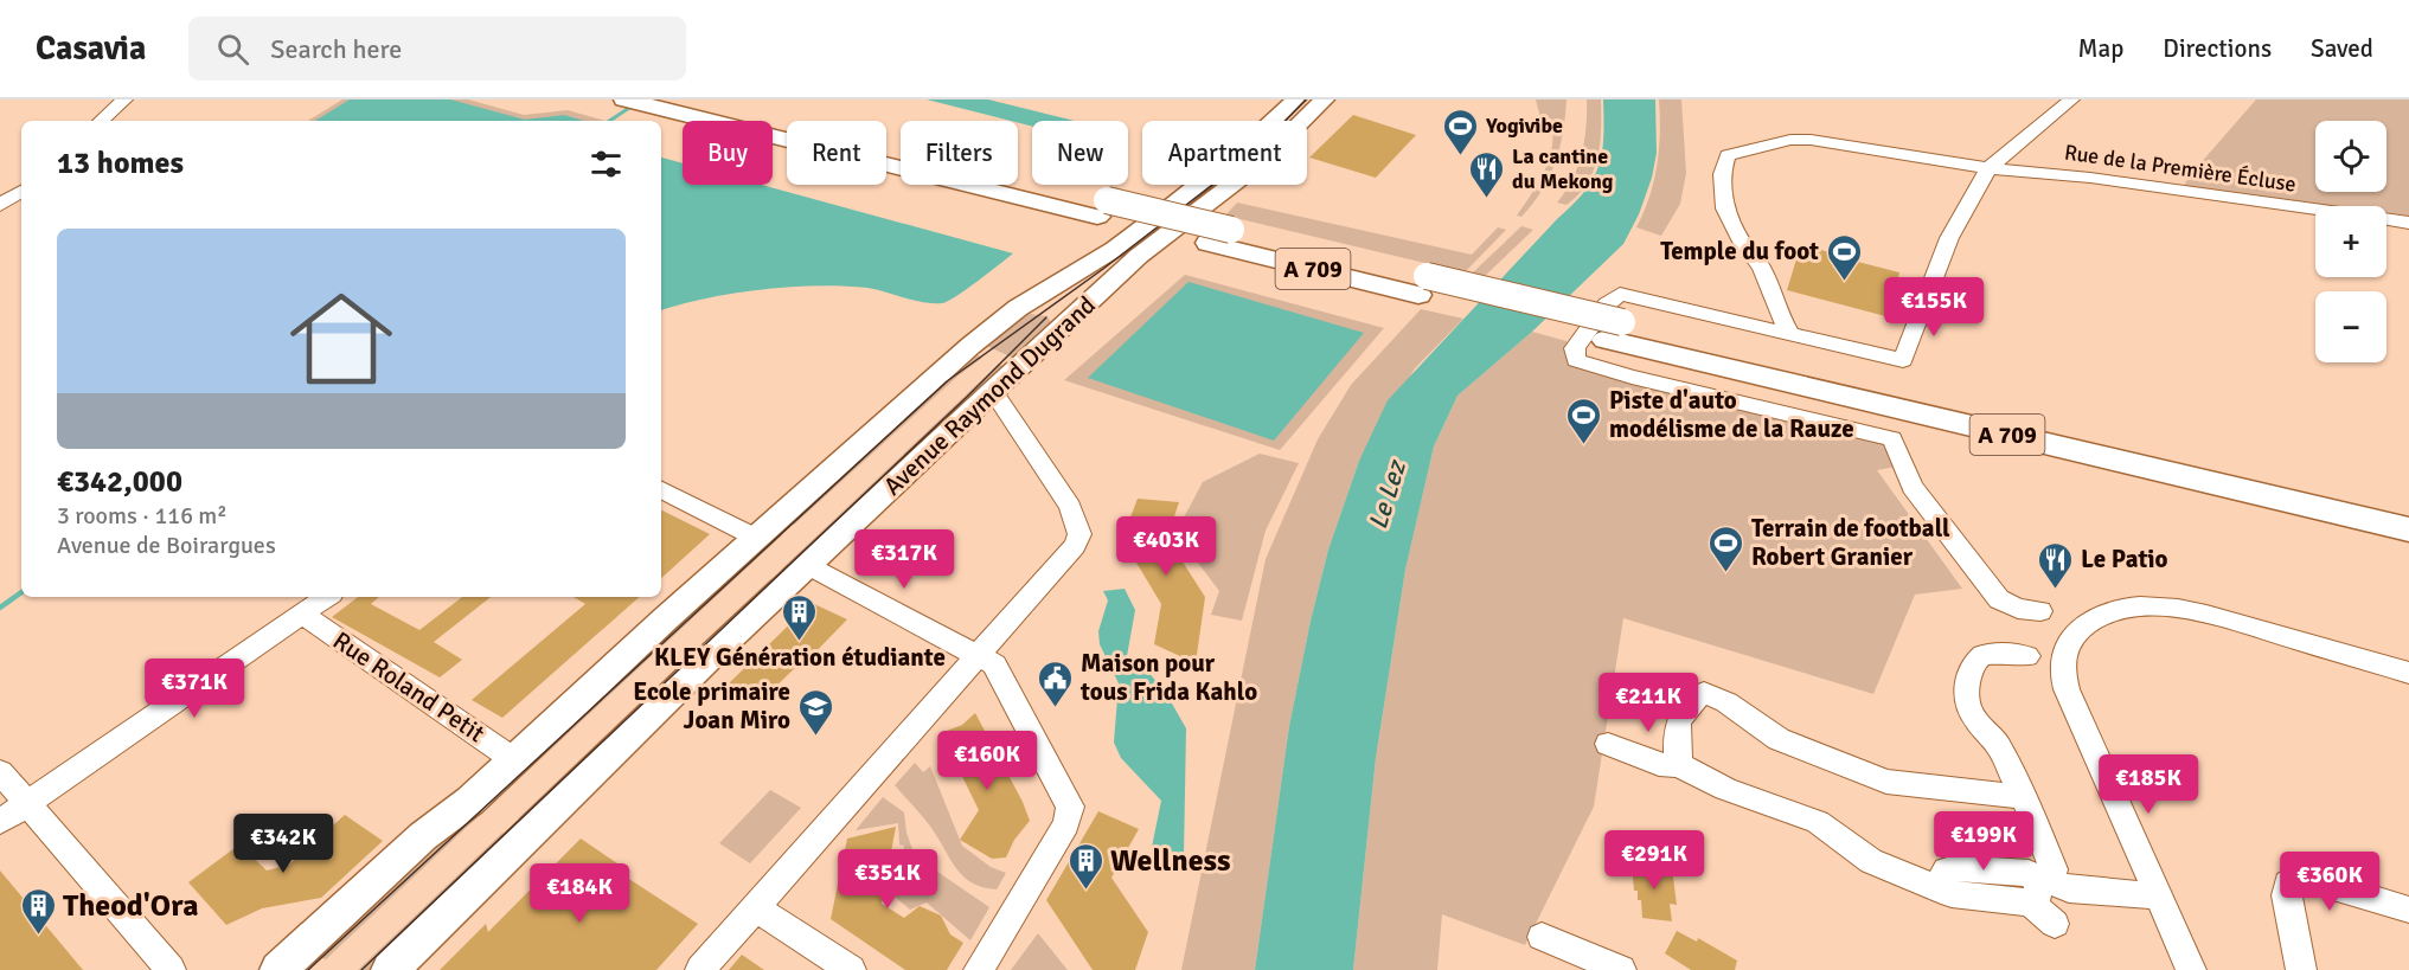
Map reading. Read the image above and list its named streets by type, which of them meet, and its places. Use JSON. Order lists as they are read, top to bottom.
{
  "streets": {
    "highway": ["A 709"],
    "main road": ["Avenue Raymond Dugrand"],
    "street": ["Rue de la Première Écluse", "Rue Roland Petit"]
  },
  "crossings": [
    ["Avenue Raymond Dugrand", "Rue Roland Petit"]
  ],
  "water": ["Le Lez"],
  "places": {
    "sports": [
      "Yogivibe",
      "Temple du foot",
      "Piste d'auto modélisme de la Rauze",
      "Terrain de football Robert Granier"
    ],
    "restaurant": ["La cantine du Mekong", "Le Patio"],
    "building": ["KLEY Génération étudiante", "Wellness", "Theod'Ora"],
    "public building": ["Maison pour tous Frida Kahlo"],
    "school or university": ["Ecole primaire Joan Miro"]
  },
  "page": {
    "header": "Casavia",
    "search": "Search here",
    "nav": ["Map", "Directions", "Saved"],
    "map_buttons": ["+", "−"],
    "chip": [
      "Buy",
      "Rent",
      "Filters",
      "New",
      "Apartment"
    ],
    "heading": "13 homes",
    "list": [
      {
        "name": "€342,000",
        "note": "3 rooms · 116 m² · Avenue de Boirargues"
      }
    ],
    "price": [
      "€155K",
      "€403K",
      "€317K",
      "€371K",
      "€211K",
      "€160K",
      "€185K",
      "€199K",
      "€342K",
      "€291K",
      "€351K",
      "€360K",
      "€184K"
    ]
  }
}
